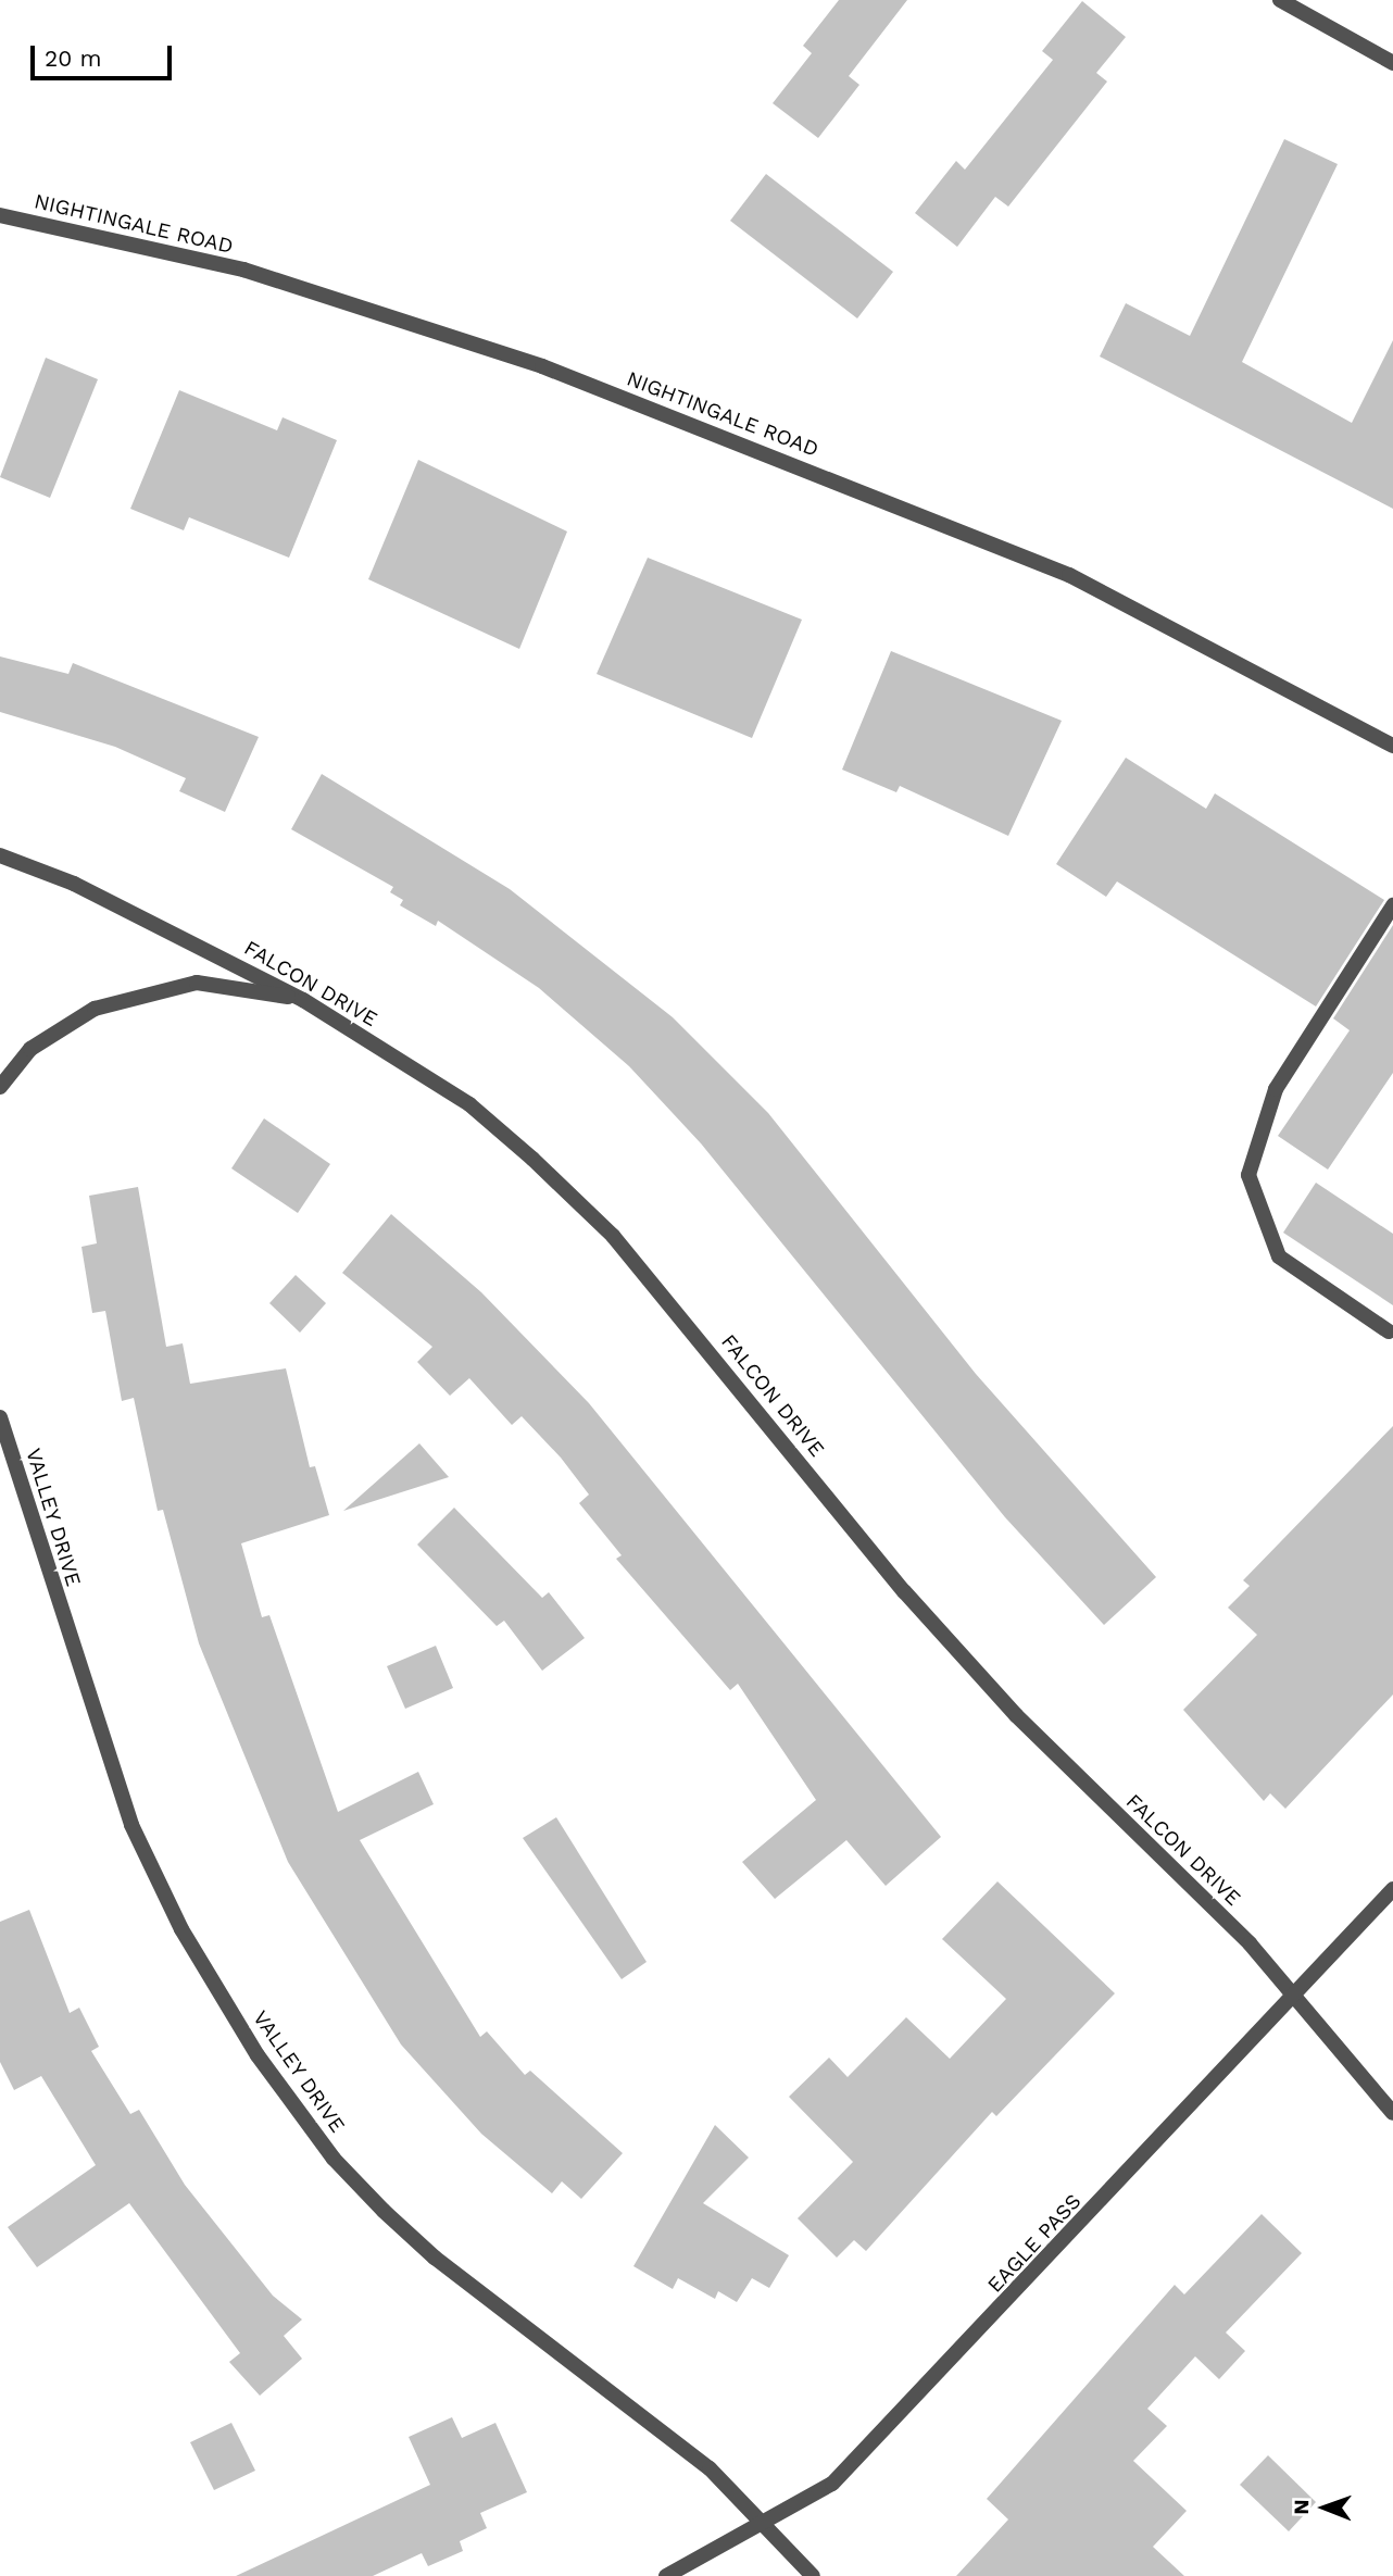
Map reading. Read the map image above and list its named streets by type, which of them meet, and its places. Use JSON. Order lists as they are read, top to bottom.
{
  "streets": {
    "street": [
      "NIGHTINGALE ROAD",
      "FALCON DRIVE",
      "VALLEY DRIVE",
      "EAGLE PASS"
    ]
  },
  "crossings": [
    ["FALCON DRIVE", "EAGLE PASS"],
    ["VALLEY DRIVE", "EAGLE PASS"]
  ],
  "scale_bar": "20 m",
  "north": "left"
}
